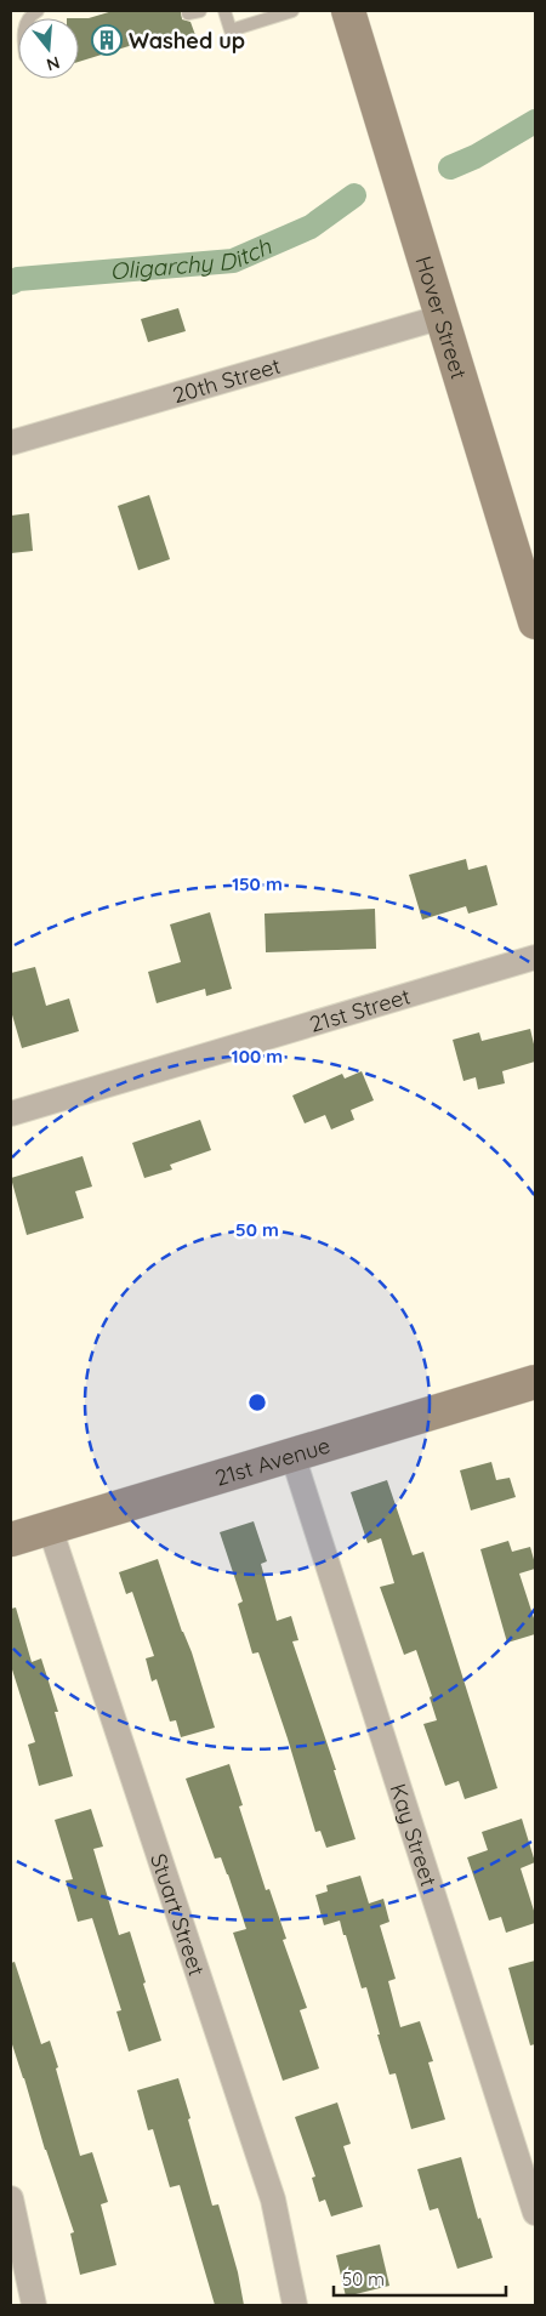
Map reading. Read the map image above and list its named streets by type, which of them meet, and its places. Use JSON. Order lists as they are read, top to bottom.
{
  "streets": {
    "main road": ["Hover Street", "21st Avenue"],
    "street": [
      "20th Street",
      "21st Street",
      "Kay Street",
      "Stuart Street"
    ]
  },
  "crossings": [
    ["Hover Street", "20th Street"],
    ["21st Avenue", "Kay Street"],
    ["21st Avenue", "Stuart Street"]
  ],
  "water": ["Oligarchy Ditch"],
  "places": {
    "building": ["Washed up"]
  },
  "scale_bar": "50 m",
  "north": "bottom",
  "rings": ["150 m", "100 m", "50 m"]
}
